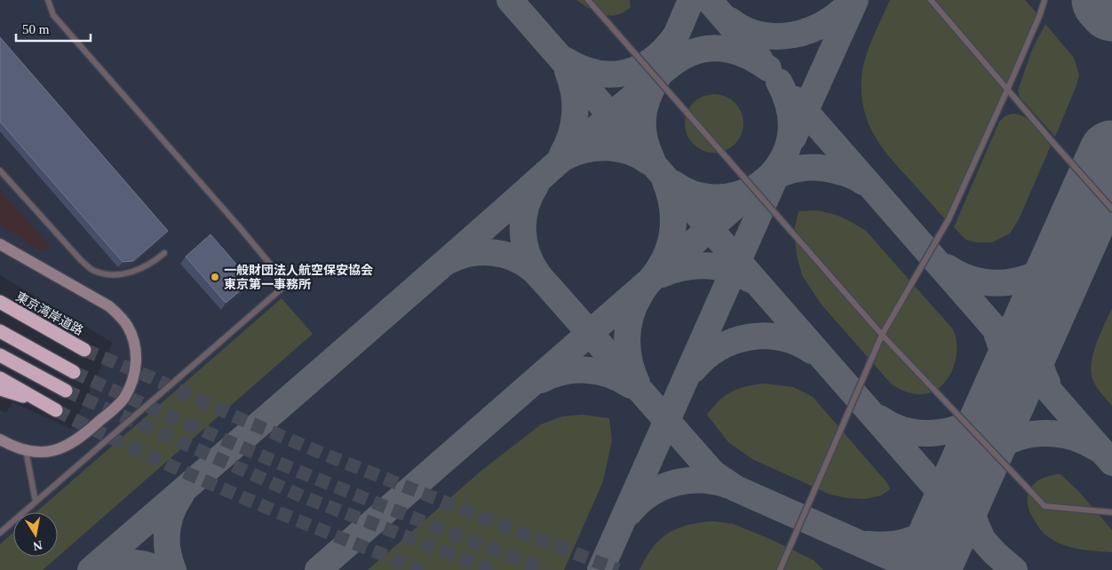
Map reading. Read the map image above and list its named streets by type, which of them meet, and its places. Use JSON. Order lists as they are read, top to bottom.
{
  "streets": {
    "highway": ["東京湾岸道路"]
  },
  "places": ["一般財団法人航空保安協会 東京第一事務所"],
  "scale_bar": "50 m",
  "north": "bottom"
}
